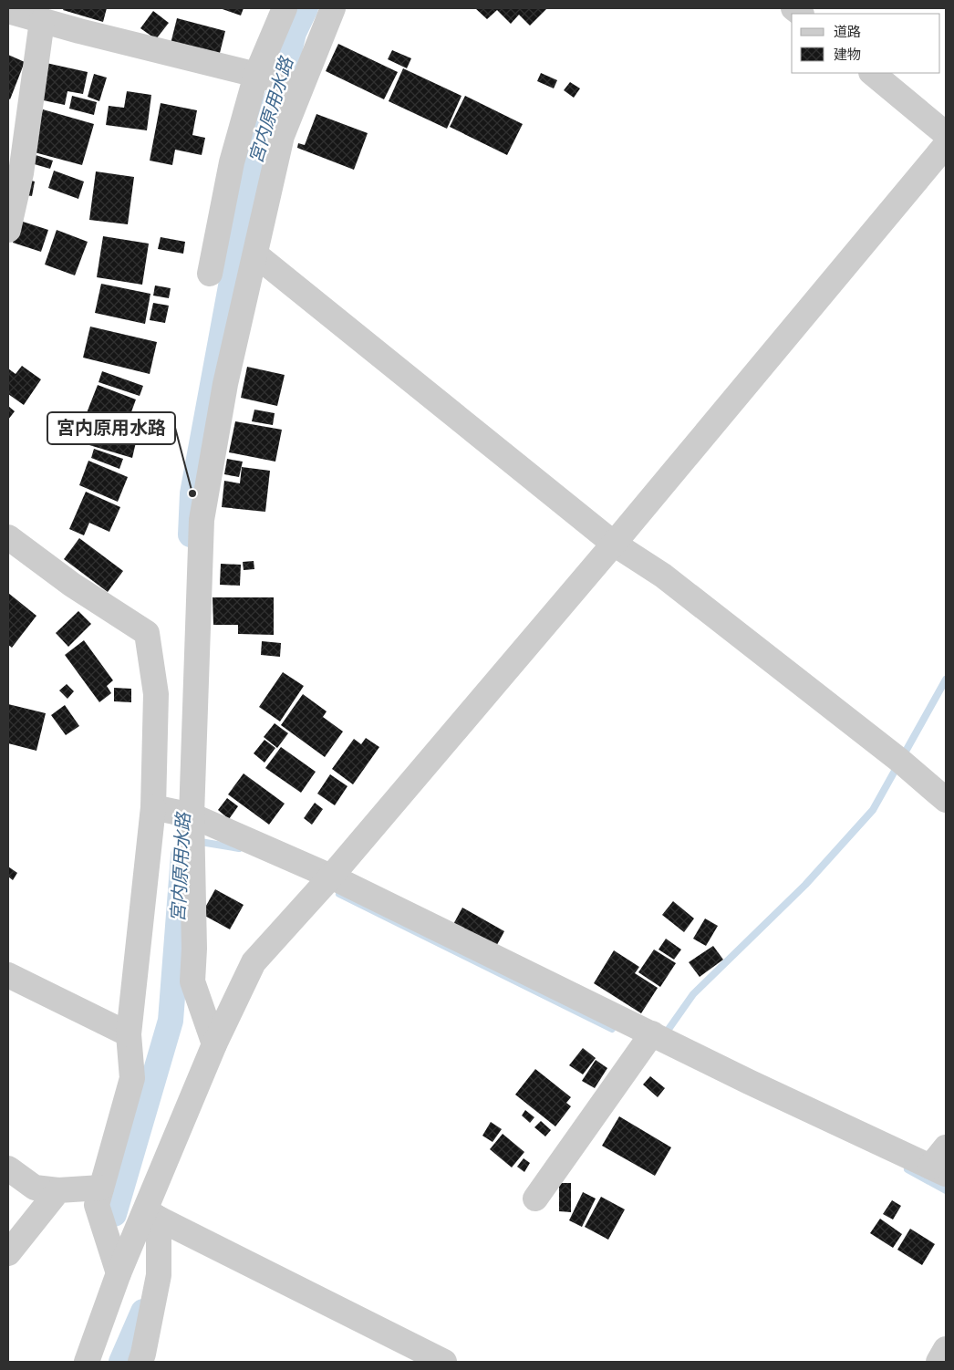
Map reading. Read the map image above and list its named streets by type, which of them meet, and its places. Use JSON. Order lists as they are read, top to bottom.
{
  "water": ["宮内原用水路"],
  "places": ["宮内原用水路"],
  "legend": ["道路", "建物"]
}
